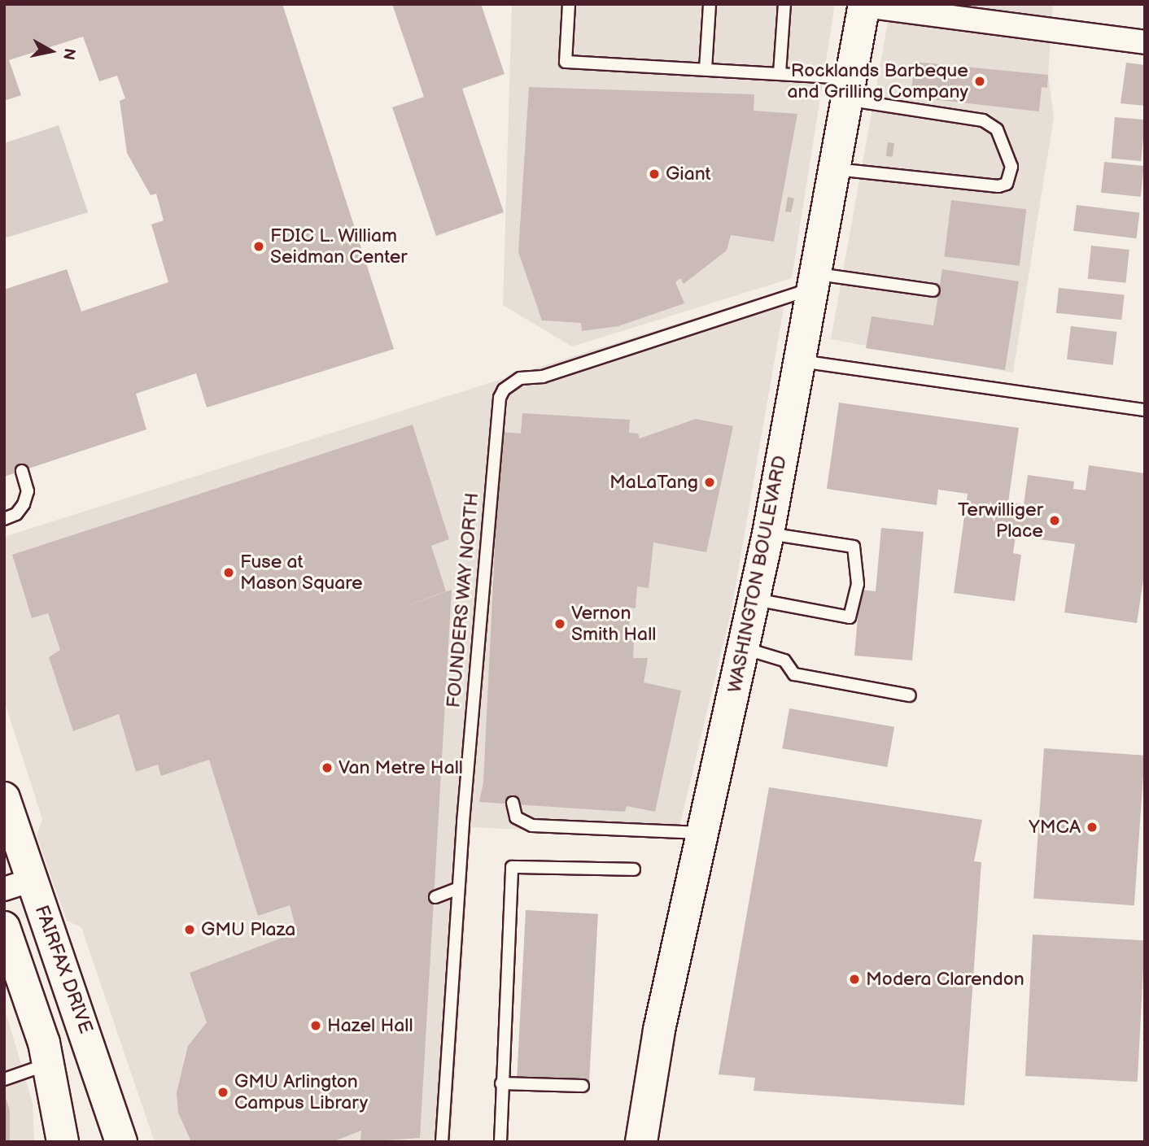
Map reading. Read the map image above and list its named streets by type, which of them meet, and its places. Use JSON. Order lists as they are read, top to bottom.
{
  "streets": {
    "main road": ["WASHINGTON BOULEVARD", "FAIRFAX DRIVE"],
    "lane": ["FOUNDERS WAY NORTH"]
  },
  "crossings": [
    ["WASHINGTON BOULEVARD", "FOUNDERS WAY NORTH"]
  ],
  "places": [
    "Rocklands Barbeque and Grilling Company",
    "Giant",
    "FDIC L. William Seidman Center",
    "MaLaTang",
    "Terwilliger Place",
    "Fuse at Mason Square",
    "Vernon Smith Hall",
    "Van Metre Hall",
    "YMCA",
    "GMU Plaza",
    "Modera Clarendon",
    "Hazel Hall",
    "GMU Arlington Campus Library"
  ],
  "north": "right"
}
